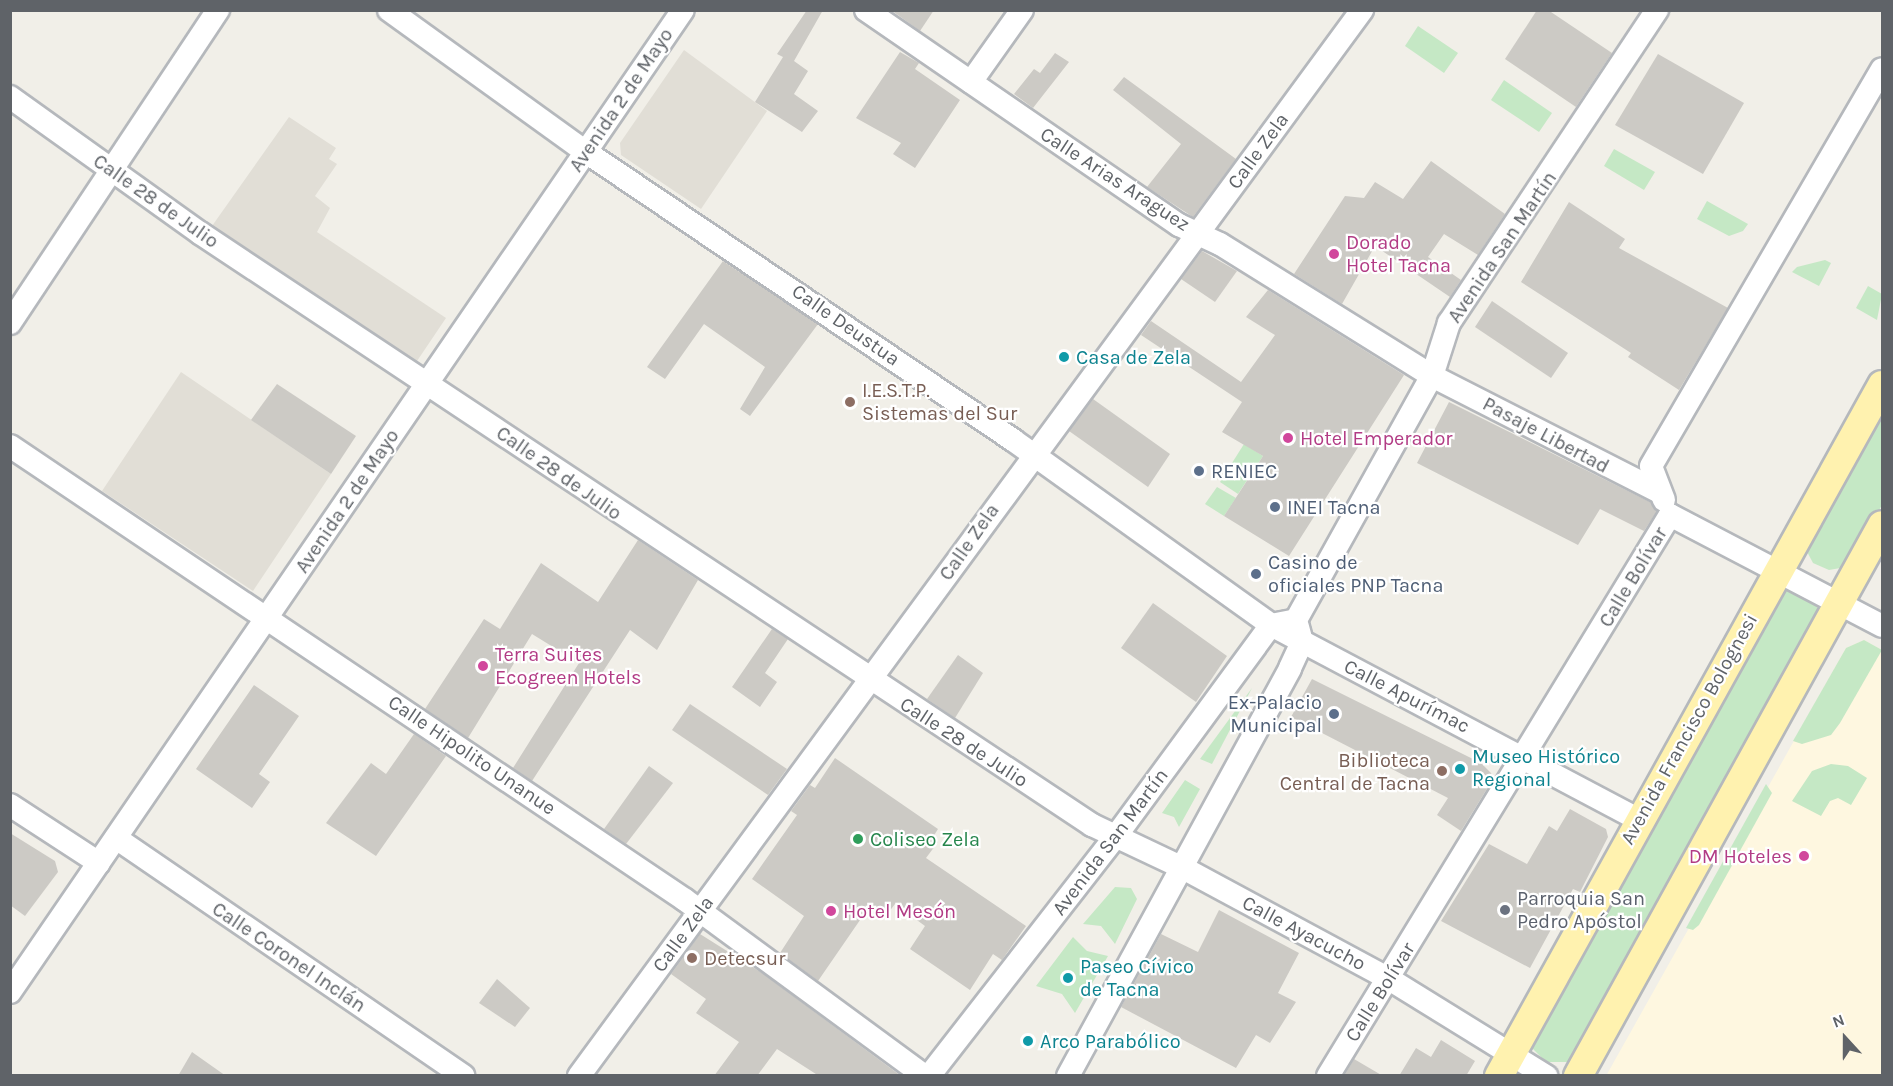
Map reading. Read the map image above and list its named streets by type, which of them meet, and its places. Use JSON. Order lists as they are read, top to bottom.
{
  "streets": {
    "main road": ["Avenida Francisco Bolognesi"],
    "street": [
      "Avenida 2 de Mayo",
      "Calle Zela",
      "Calle Arias Araguez",
      "Calle 28 de Julio",
      "Avenida San Martín",
      "Calle Deustua",
      "Pasaje Libertad",
      "Calle Bolívar",
      "Calle Apurímac",
      "Calle Hipolito Unanue",
      "Calle Ayacucho",
      "Calle Coronel Inclán"
    ]
  },
  "crossings": [
    ["Avenida 2 de Mayo", "Calle 28 de Julio"],
    ["Avenida 2 de Mayo", "Calle Deustua"],
    ["Avenida 2 de Mayo", "Calle Hipolito Unanue"],
    ["Avenida 2 de Mayo", "Calle Coronel Inclán"],
    ["Calle Zela", "Calle Arias Araguez"],
    ["Calle Zela", "Calle 28 de Julio"],
    ["Calle Zela", "Calle Deustua"],
    ["Calle Zela", "Calle Hipolito Unanue"],
    ["Calle Arias Araguez", "Avenida San Martín"],
    ["Calle Arias Araguez", "Pasaje Libertad"],
    ["Calle 28 de Julio", "Avenida San Martín"],
    ["Calle 28 de Julio", "Calle Ayacucho"],
    ["Avenida San Martín", "Calle Deustua"],
    ["Avenida San Martín", "Pasaje Libertad"],
    ["Avenida San Martín", "Calle Hipolito Unanue"],
    ["Calle Deustua", "Calle Apurímac"],
    ["Pasaje Libertad", "Calle Bolívar"],
    ["Calle Bolívar", "Calle Apurímac"],
    ["Calle Bolívar", "Calle Ayacucho"],
    ["Calle Apurímac", "Avenida Francisco Bolognesi"],
    ["Avenida Francisco Bolognesi", "Calle Ayacucho"]
  ],
  "places": [
    "Dorado Hotel Tacna",
    "Casa de Zela",
    "I.E.S.T.P. Sistemas del Sur",
    "Hotel Emperador",
    "RENIEC",
    "INEI Tacna",
    "Casino de oficiales PNP Tacna",
    "Terra Suites Ecogreen Hotels",
    "Ex-Palacio Municipal",
    "Museo Histórico Regional",
    "Biblioteca Central de Tacna",
    "Coliseo Zela",
    "DM Hoteles",
    "Parroquia San Pedro Apóstol",
    "Hotel Mesón",
    "Detecsur",
    "Paseo Cívico de Tacna",
    "Arco Parabólico"
  ],
  "north": "top"
}
